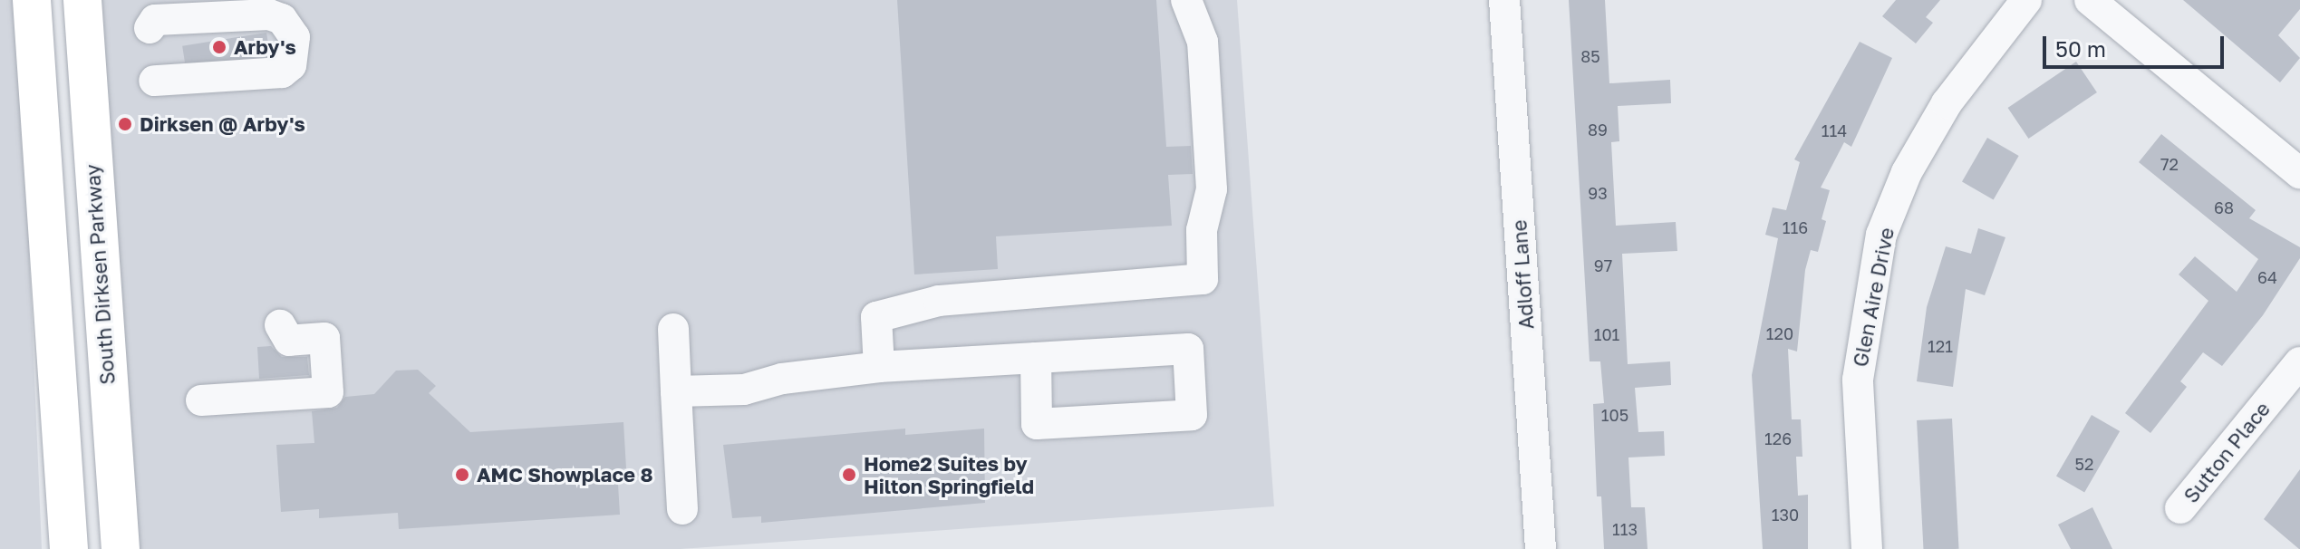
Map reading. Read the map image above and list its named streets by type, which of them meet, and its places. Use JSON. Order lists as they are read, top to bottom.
{
  "streets": {
    "main road": ["South Dirksen Parkway"],
    "street": ["Adloff Lane", "Glen Aire Drive", "Sutton Place"]
  },
  "places": [
    "Arby's",
    "Dirksen @ Arby's",
    "AMC Showplace 8",
    "Home2 Suites by Hilton Springfield"
  ],
  "house_numbers": [
    "85",
    "89",
    "114",
    "72",
    "93",
    "68",
    "116",
    "97",
    "64",
    "120",
    "101",
    "121",
    "105",
    "126",
    "52",
    "130",
    "113"
  ],
  "scale_bar": "50 m"
}
